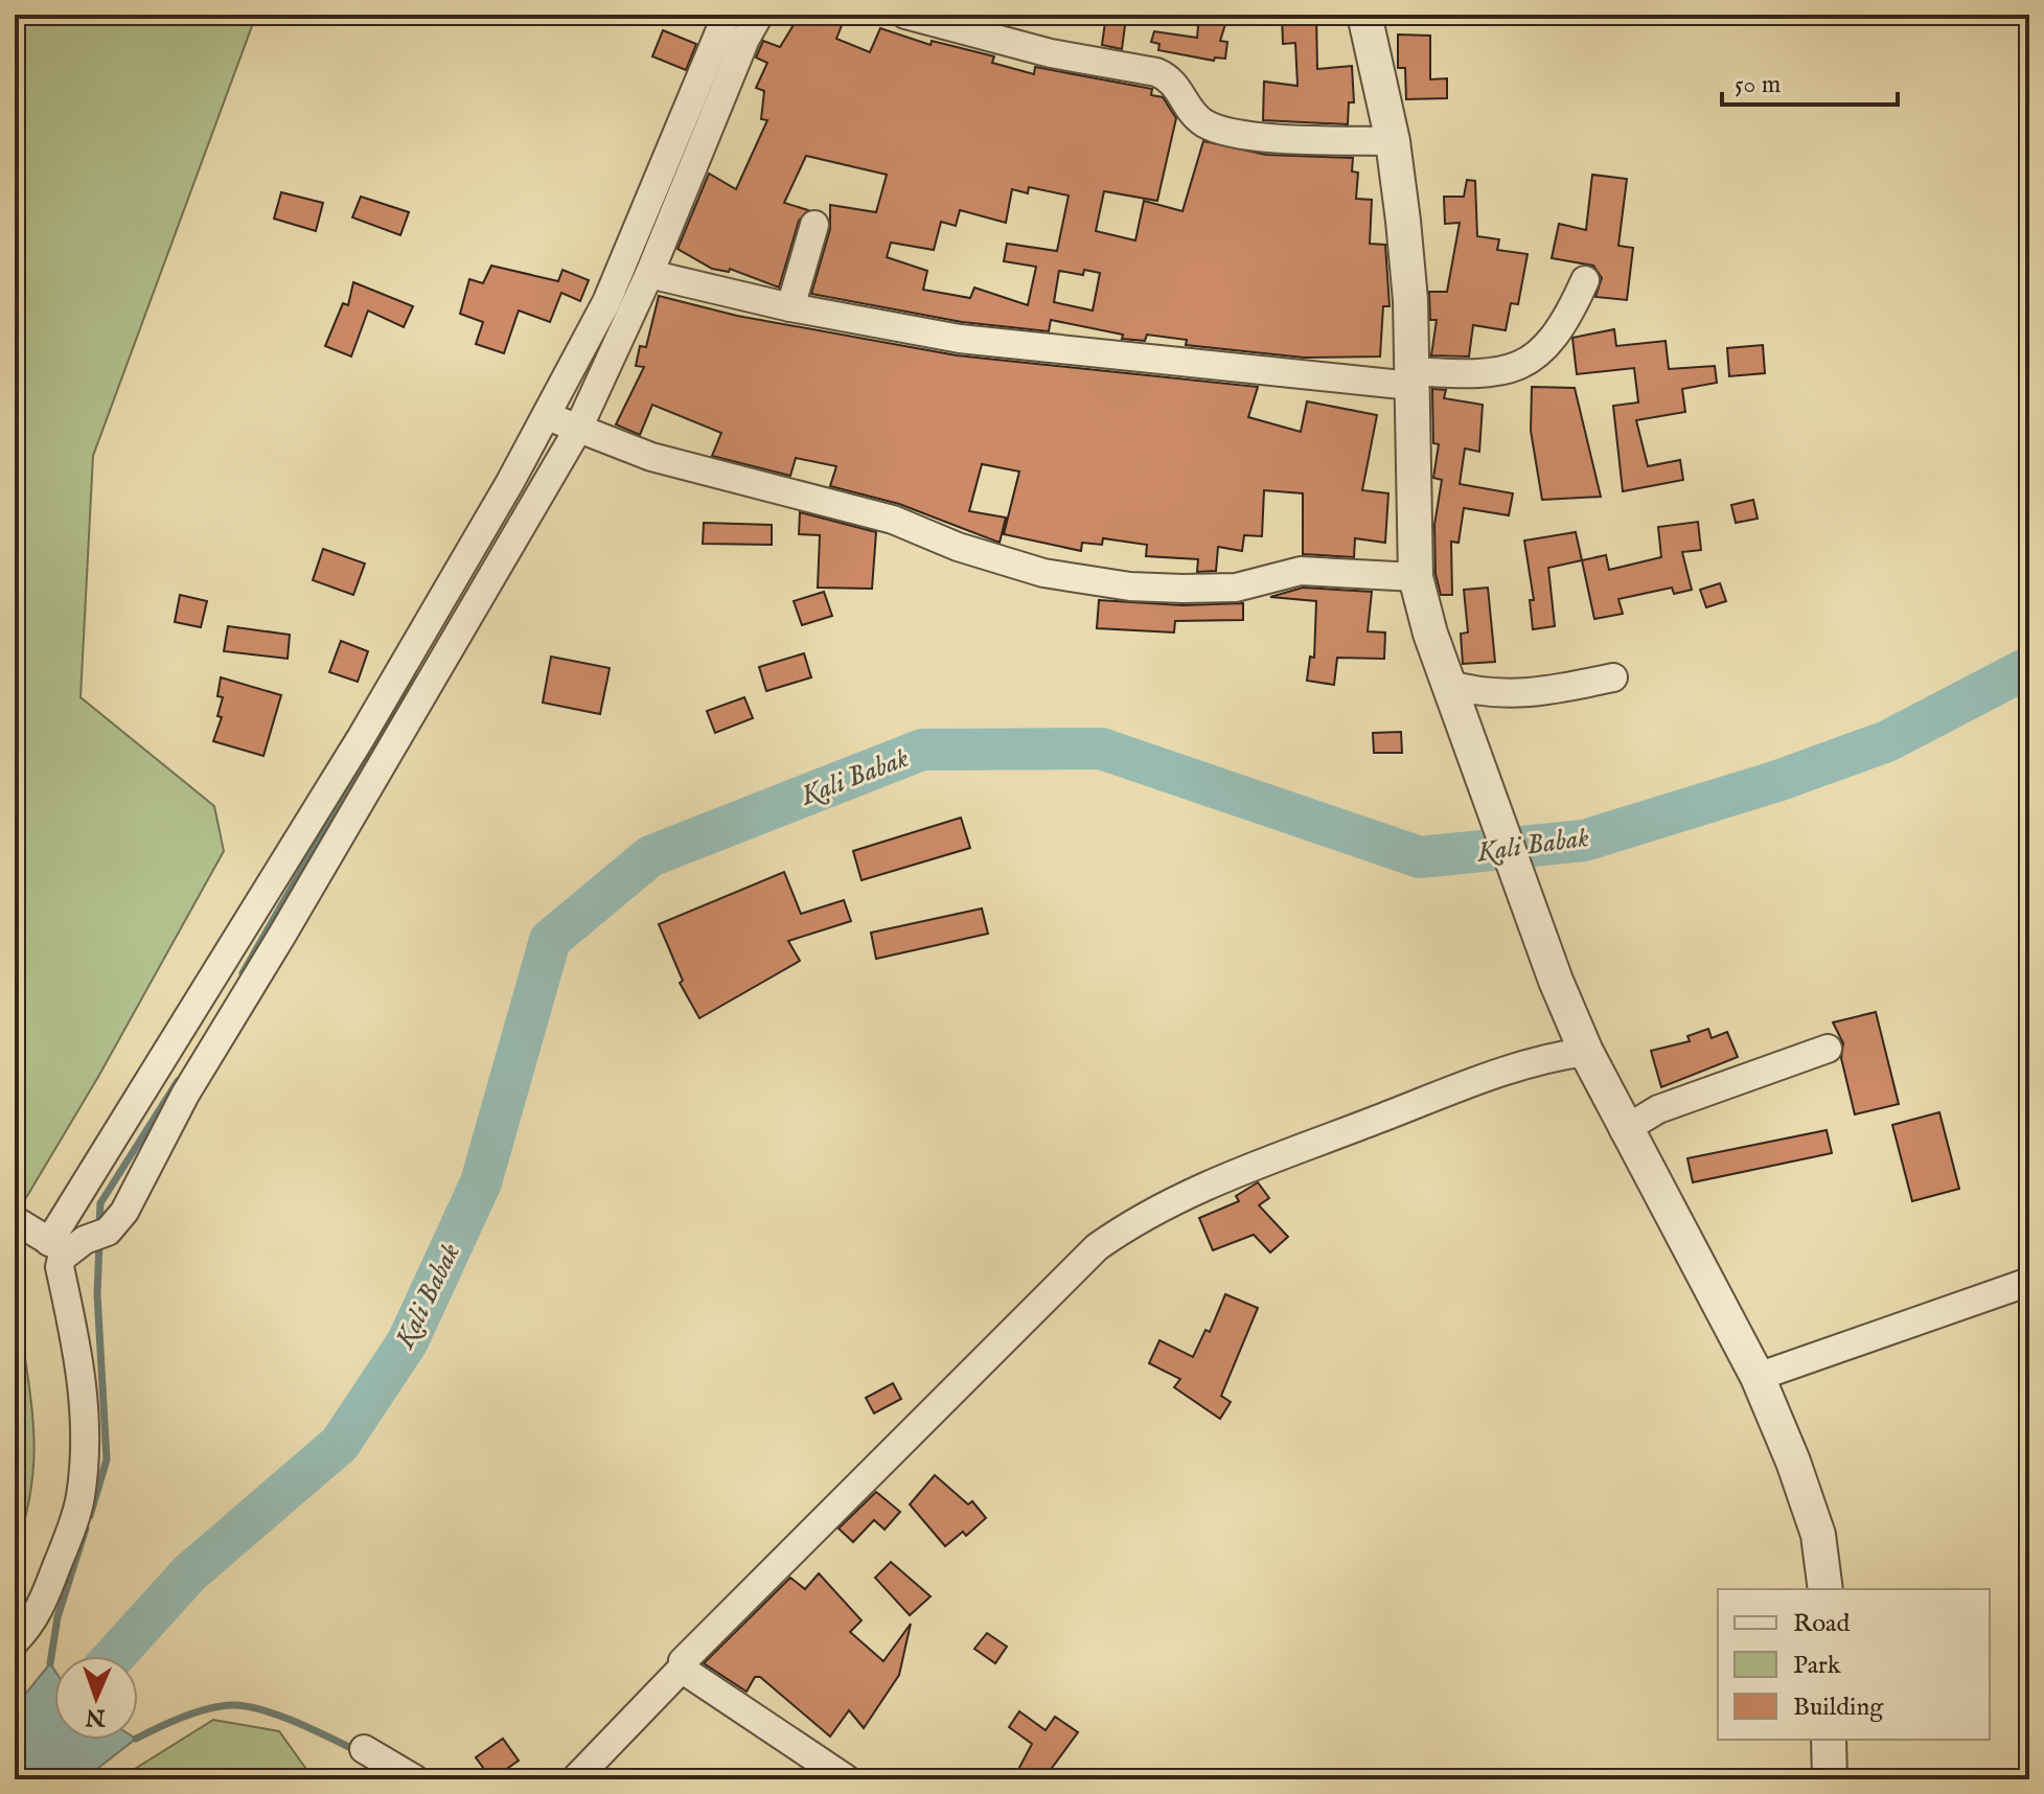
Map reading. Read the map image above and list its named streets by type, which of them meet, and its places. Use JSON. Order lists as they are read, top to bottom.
{
  "water": ["Kali Babak"],
  "legend": ["Road", "Park", "Building"],
  "scale_bar": "50 m",
  "north": "bottom"
}
